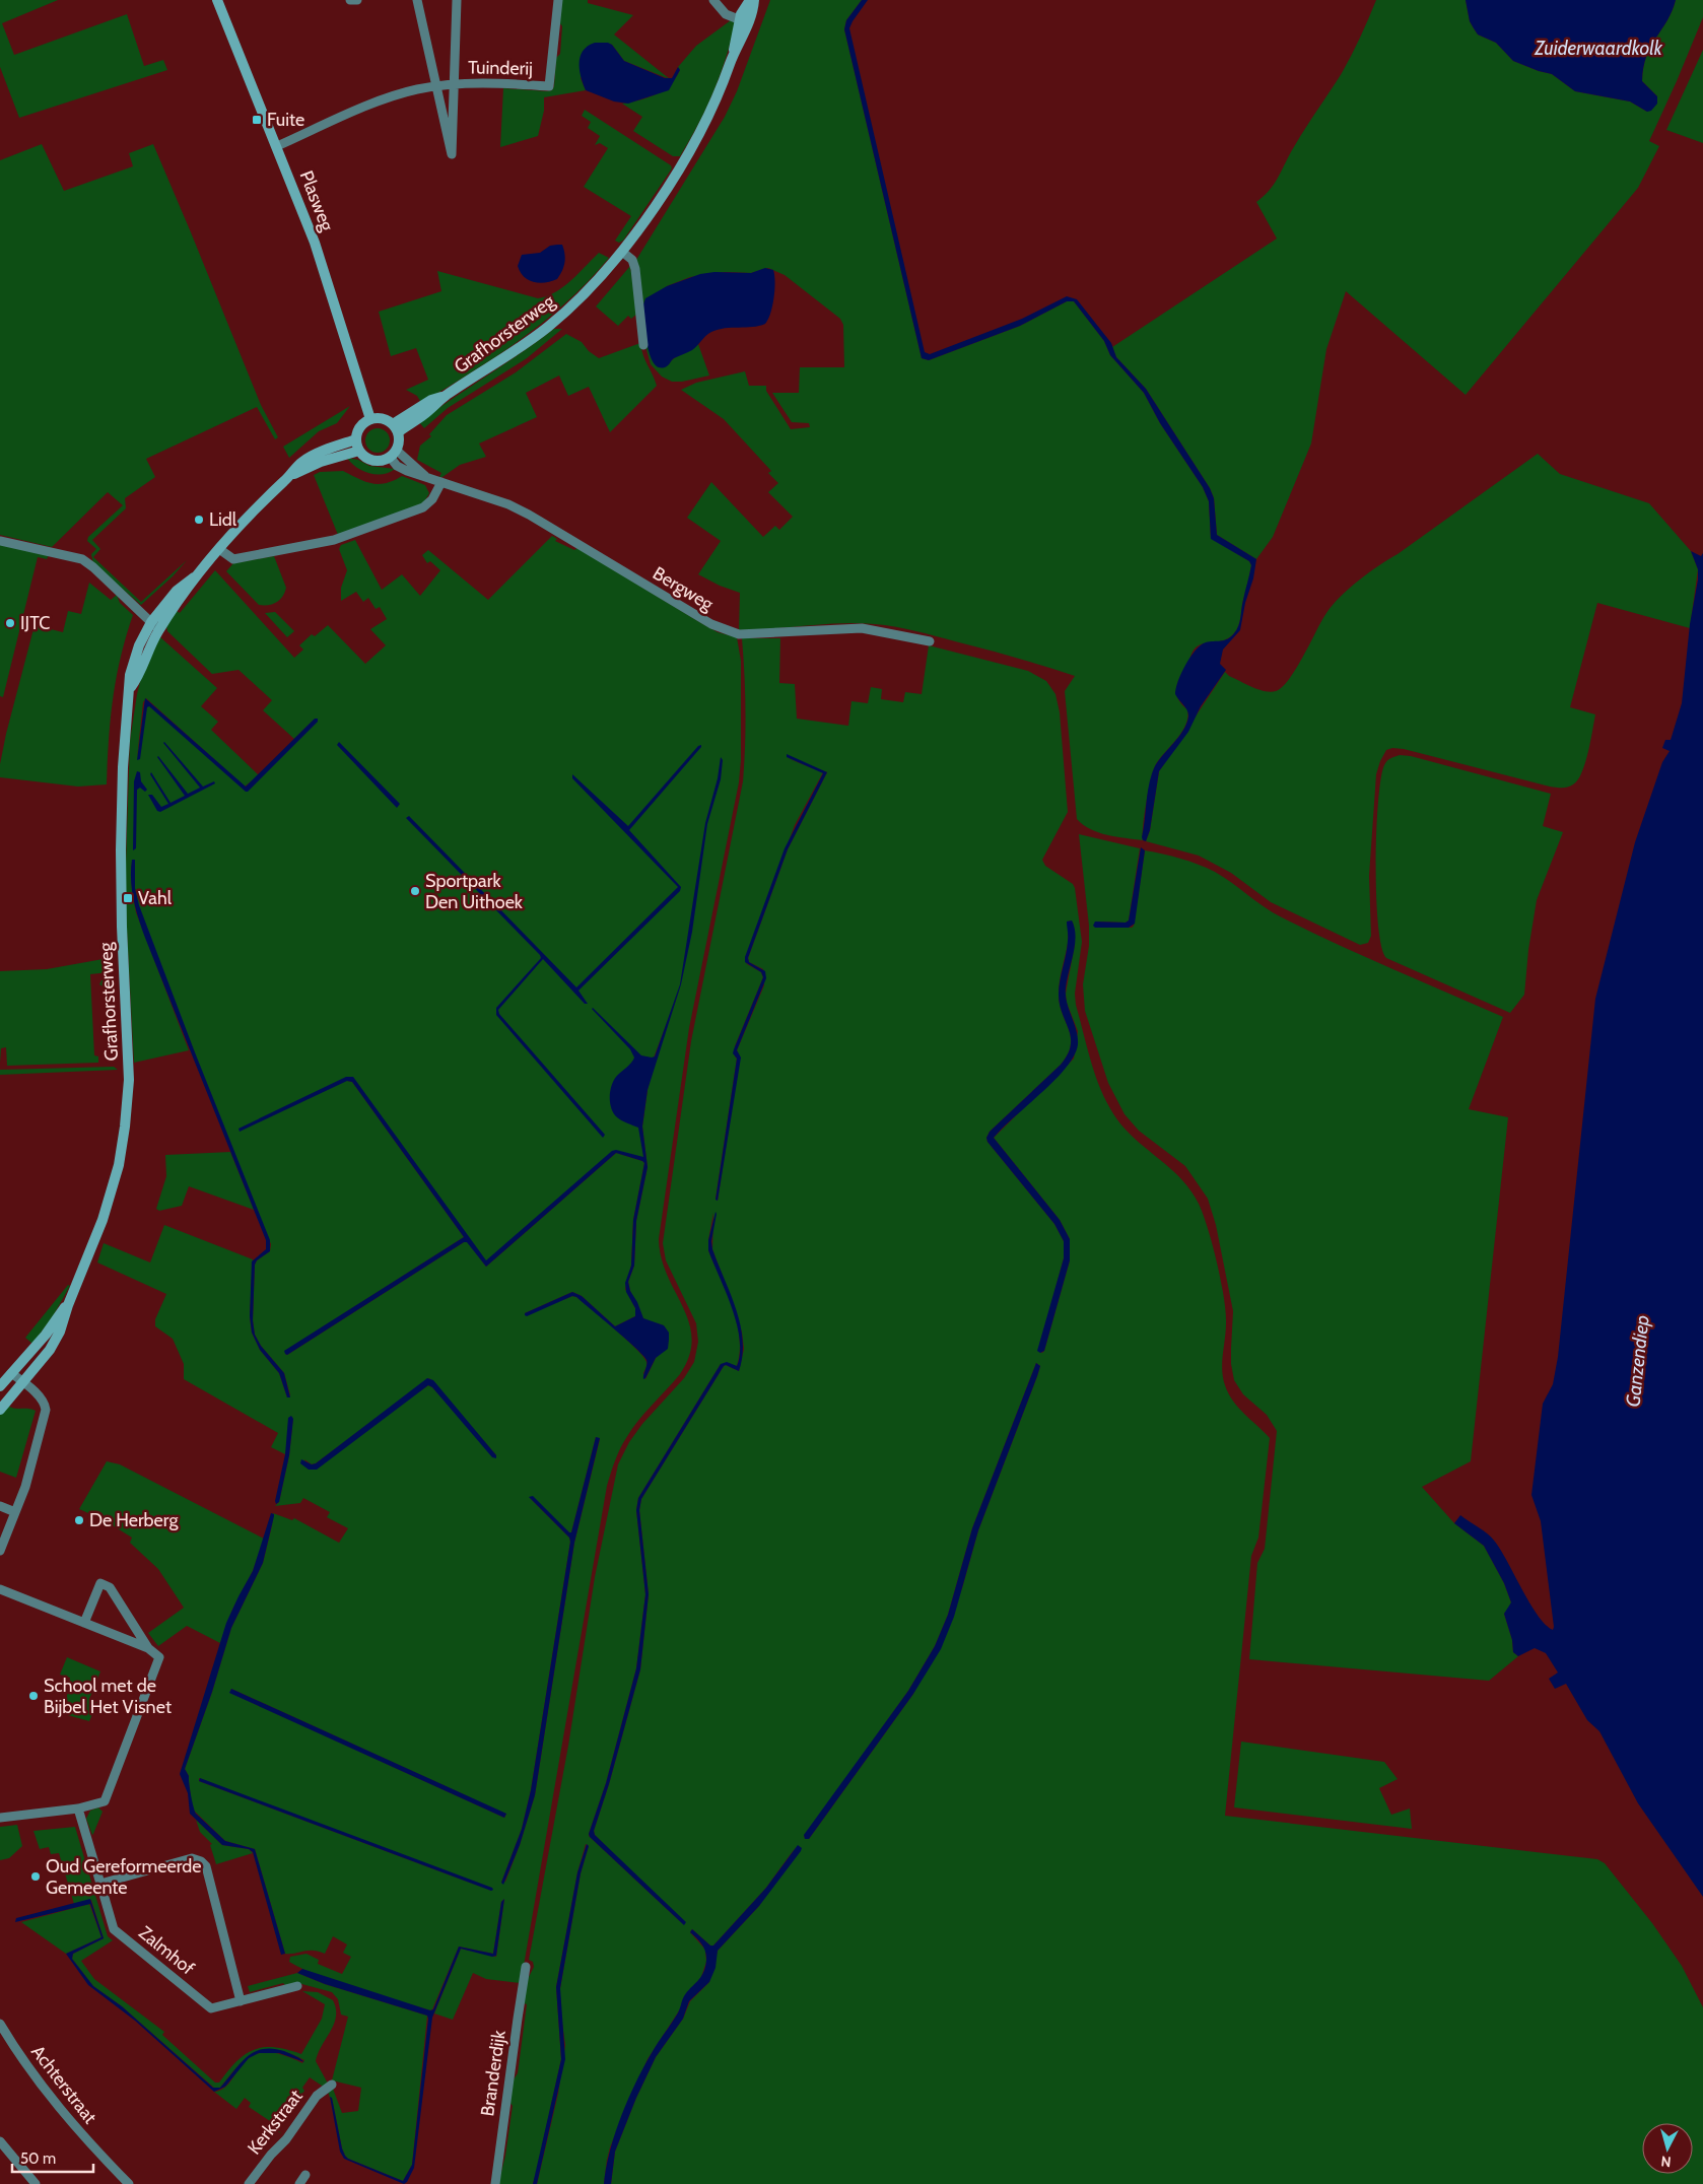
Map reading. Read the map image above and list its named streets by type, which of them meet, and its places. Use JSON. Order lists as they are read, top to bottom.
{
  "streets": {
    "main road": ["Plasweg", "Grafhorsterweg"],
    "street": [
      "Tuinderij",
      "Bergweg",
      "Zalmhof",
      "Branderdijk",
      "Achterstraat",
      "Kerkstraat"
    ]
  },
  "crossings": [
    ["Tuinderij", "Plasweg"],
    ["Plasweg", "Grafhorsterweg"],
    ["Plasweg", "Bergweg"],
    ["Grafhorsterweg", "Bergweg"]
  ],
  "water": ["Zuiderwaardkolk", "Ganzendiep"],
  "places": {
    "transit": ["Fuite", "Vahl"],
    "other": [
      "Lidl",
      "IJTC",
      "Sportpark Den Uithoek",
      "De Herberg",
      "School met de Bijbel Het Visnet",
      "Oud Gereformeerde Gemeente"
    ]
  },
  "scale_bar": "50 m",
  "north": "bottom"
}
